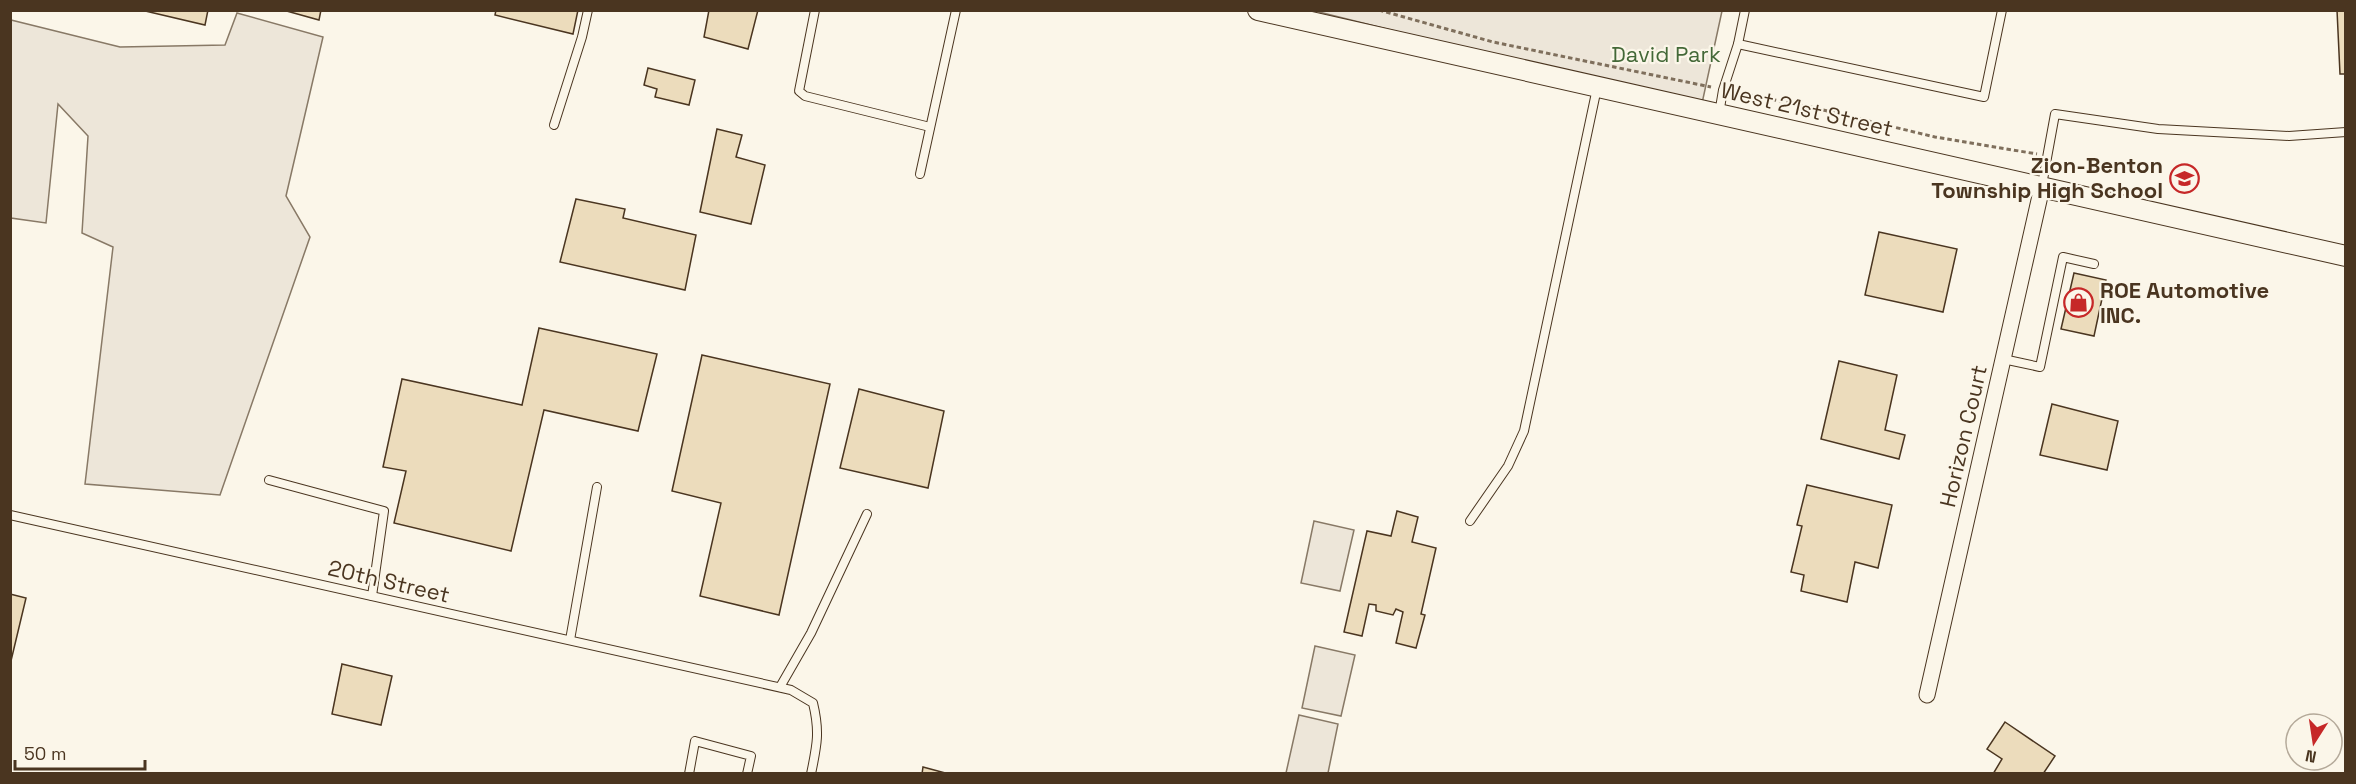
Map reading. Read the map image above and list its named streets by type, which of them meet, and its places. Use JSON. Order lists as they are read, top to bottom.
{
  "streets": {
    "street": ["West 21st Street", "Horizon Court"],
    "lane": ["20th Street"]
  },
  "crossings": [
    ["West 21st Street", "Horizon Court"]
  ],
  "parks": ["David Park"],
  "places": {
    "school or university": ["Zion-Benton Township High School"],
    "shop": ["ROE Automotive INC."]
  },
  "scale_bar": "50 m",
  "north": "bottom"
}
